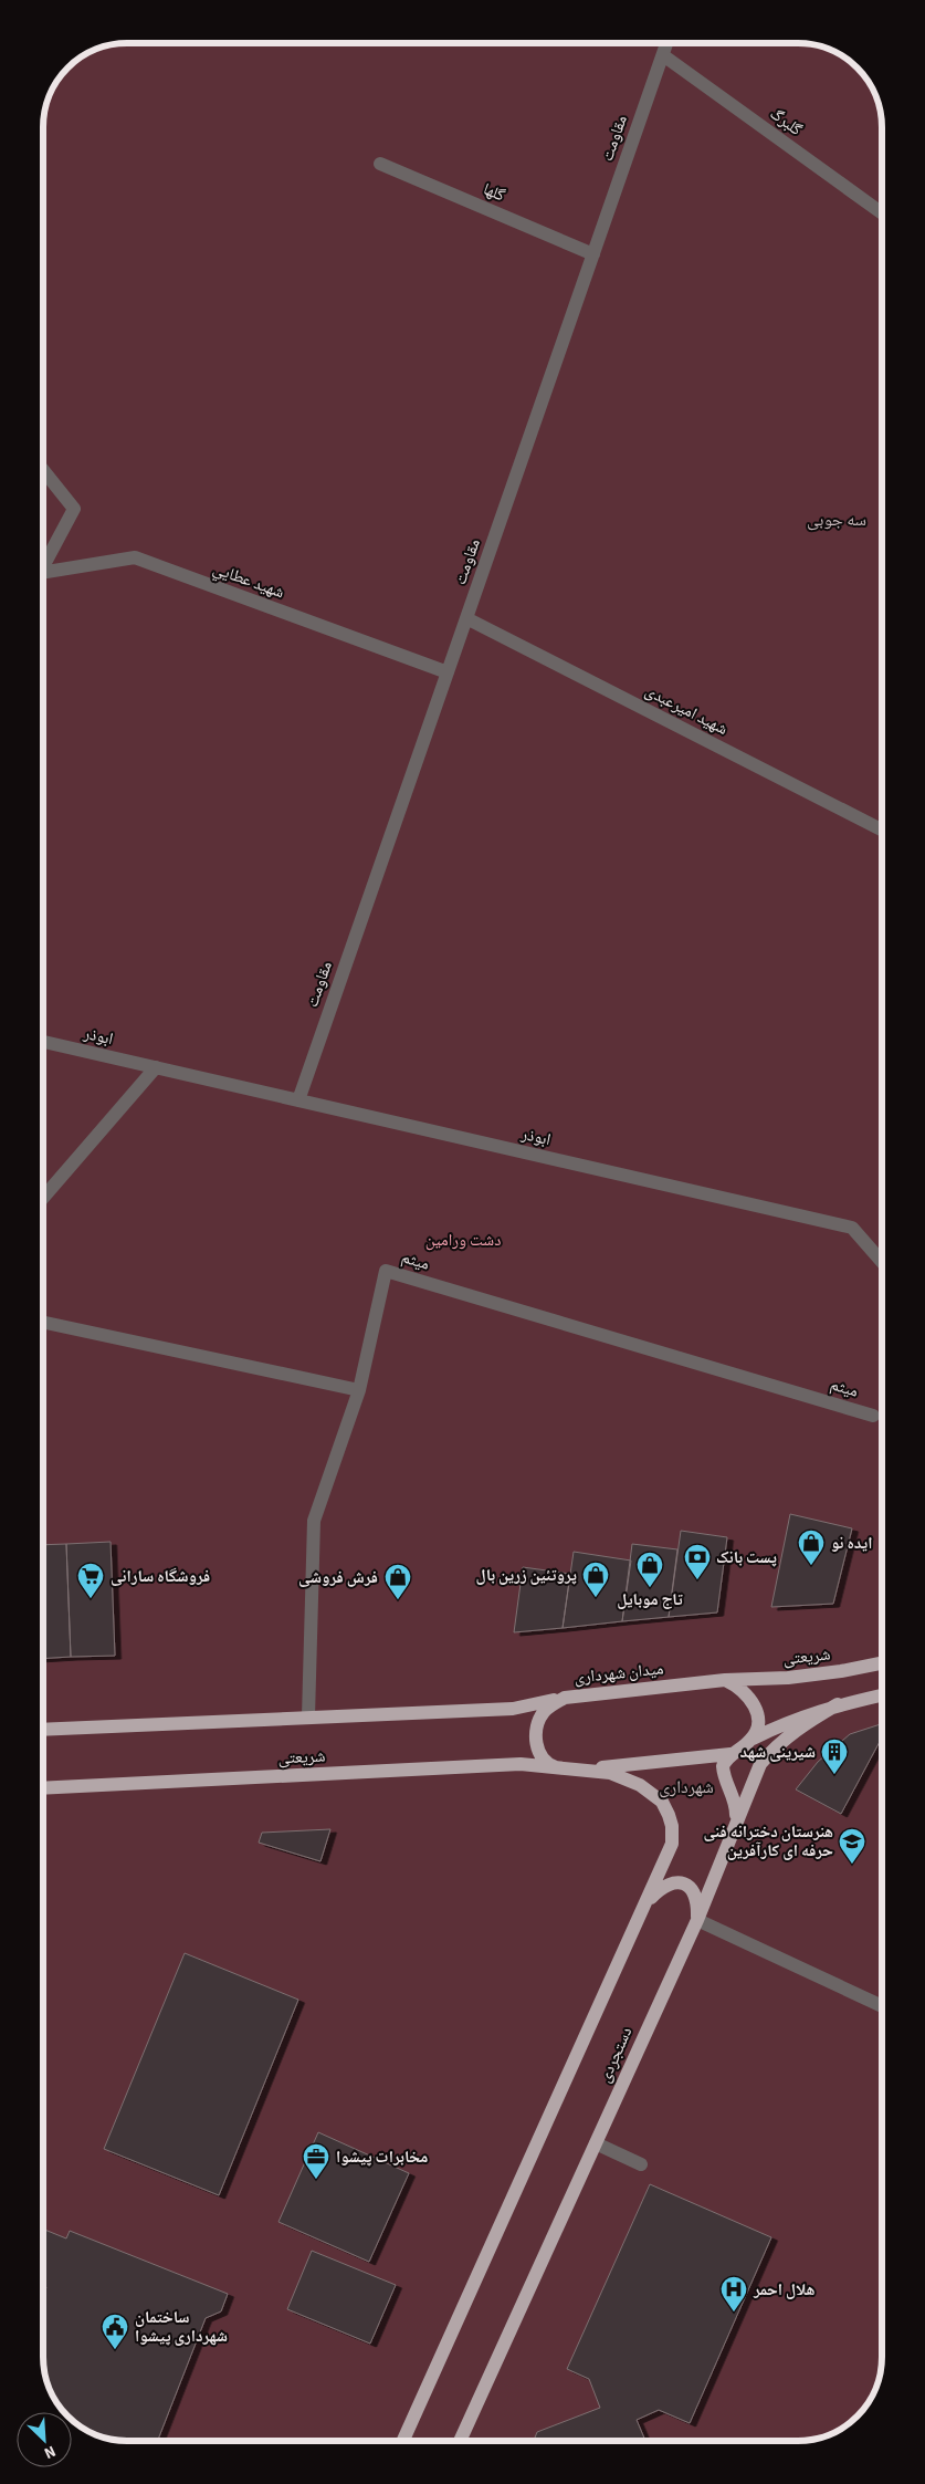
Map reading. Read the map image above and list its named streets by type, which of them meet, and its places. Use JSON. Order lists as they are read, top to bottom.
{
  "streets": {
    "main road": ["شریعتی", "میدان شهرداری", "دستجردی"],
    "street": [
      "گلبرگ",
      "مقاومت",
      "گلها",
      "شهيد عطايي",
      "شهید امیرعبدی",
      "ابوذر",
      "میثم"
    ]
  },
  "crossings": [
    ["گلبرگ", "مقاومت"],
    ["مقاومت", "گلها"],
    ["مقاومت", "شهيد عطايي"],
    ["مقاومت", "شهید امیرعبدی"],
    ["مقاومت", "ابوذر"],
    ["شریعتی", "میدان شهرداری"]
  ],
  "districts": ["سه جوبی", "شهرداری"],
  "parks": ["دشت ورامین"],
  "places": {
    "shop": [
      "ایده نو",
      "تاج موبایل",
      "پروتئین زرین بال",
      "فرش فروشی"
    ],
    "bank": ["پست بانک"],
    "supermarket": ["فروشگاه سارانی"],
    "building": ["شیرینی شهد"],
    "school or university": ["هنرستان دخترانه فنی حرفه ای کارآفرین"],
    "office": ["مخابرات پیشوا"],
    "hospital": ["هلال احمر"],
    "public building": ["ساختمان شهرداری پیشوا"]
  },
  "north": "bottom right"
}
